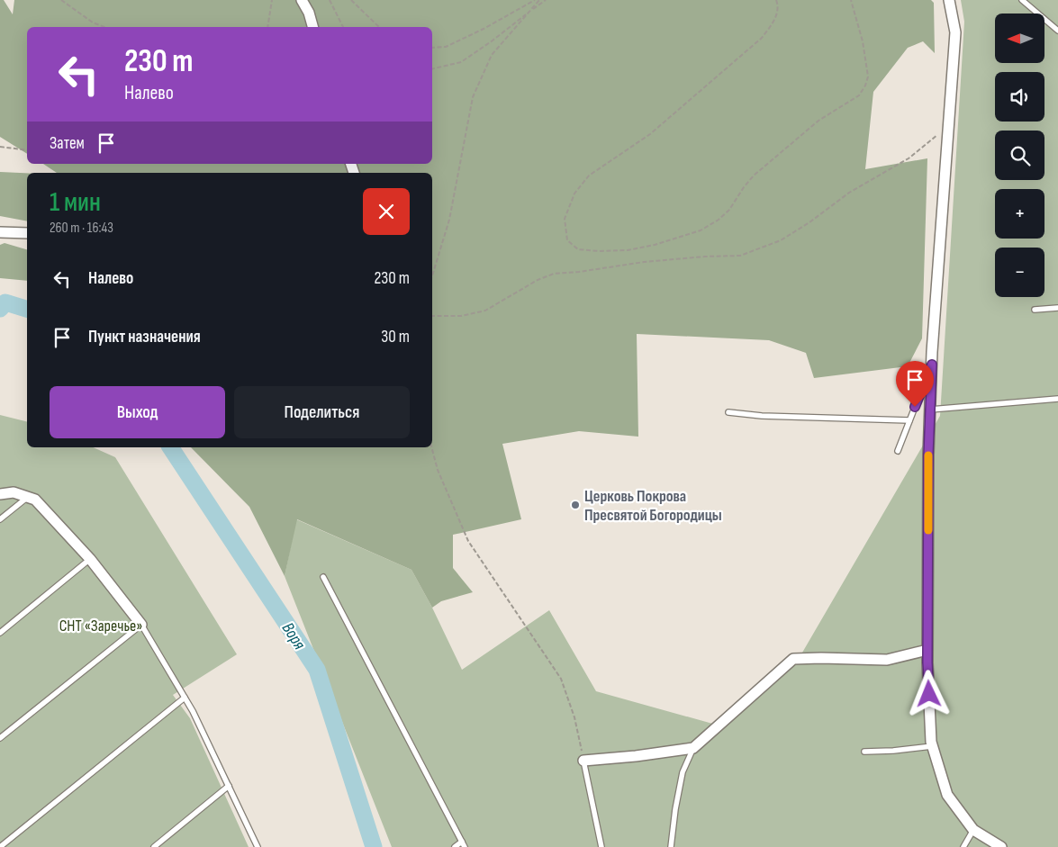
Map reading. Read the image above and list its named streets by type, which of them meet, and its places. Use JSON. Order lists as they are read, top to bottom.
{
  "water": ["Воря"],
  "parks": ["СНТ «Заречье»"],
  "places": ["Церковь Покрова Пресвятой Богородицы"],
  "north": "left",
  "page": {
    "map_buttons": ["+", "−"],
    "turn": ["230 m", "Налево"],
    "then": "Затем",
    "heading": ["1 мин", "260 m · 16:43"],
    "list": [
      {
        "name": "Налево",
        "value": "230 m"
      },
      {
        "name": "Пункт назначения",
        "value": "30 m"
      }
    ],
    "buttons": ["Выход", "Поделиться"]
  }
}
